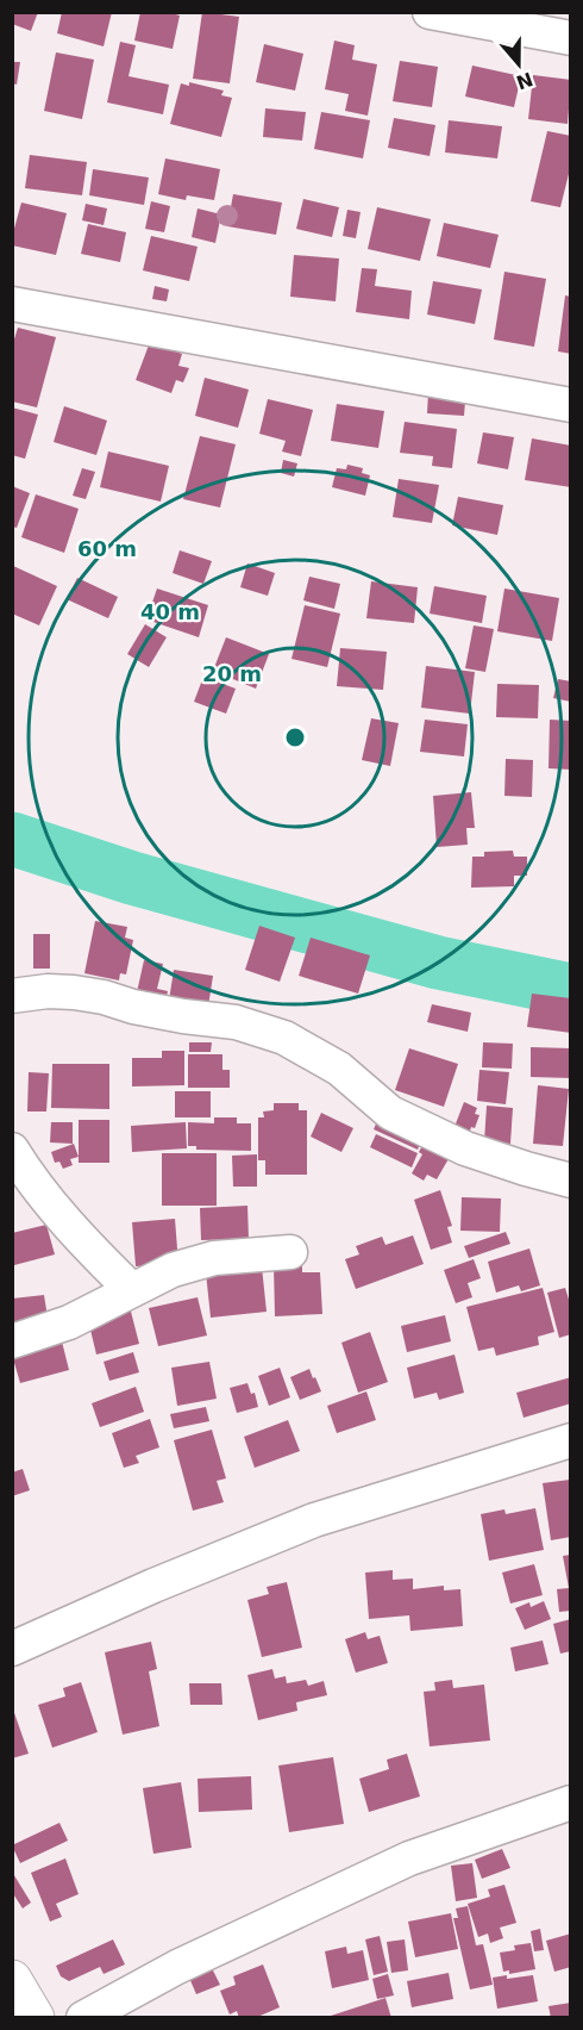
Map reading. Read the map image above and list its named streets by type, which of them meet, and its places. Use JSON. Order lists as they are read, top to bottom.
{
  "north": "bottom",
  "rings": ["60 m", "40 m", "20 m"]
}
